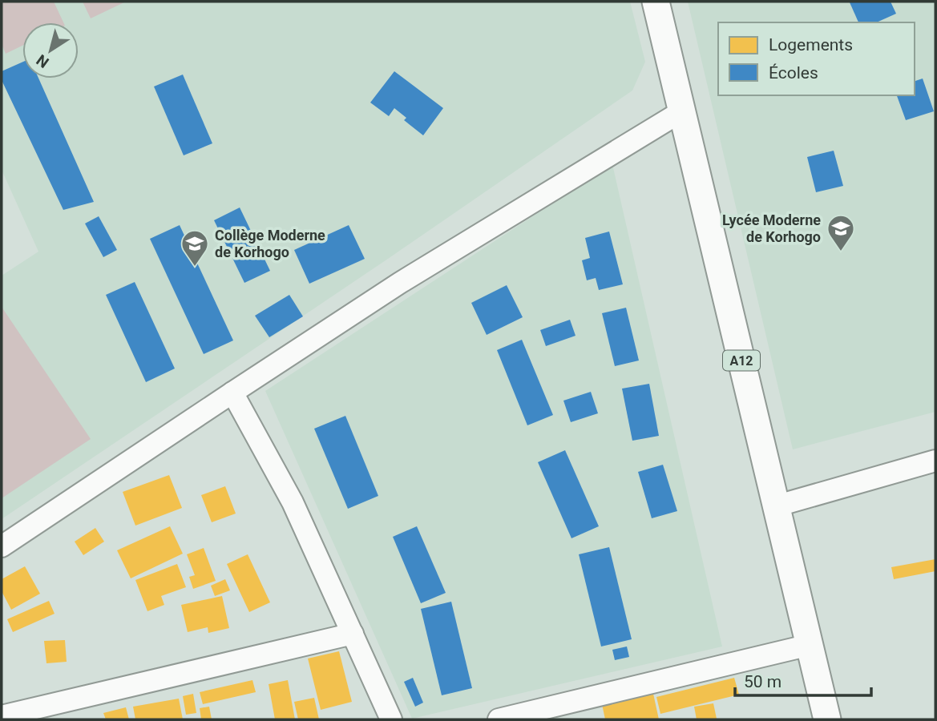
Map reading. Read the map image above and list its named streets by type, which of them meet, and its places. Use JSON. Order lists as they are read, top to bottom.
{
  "streets": {
    "main road": ["A12"]
  },
  "places": {
    "school or university": ["Lycée Moderne de Korhogo", "Collège Moderne de Korhogo"]
  },
  "legend": ["Logements", "Écoles"],
  "scale_bar": "50 m",
  "north": "bottom left"
}
